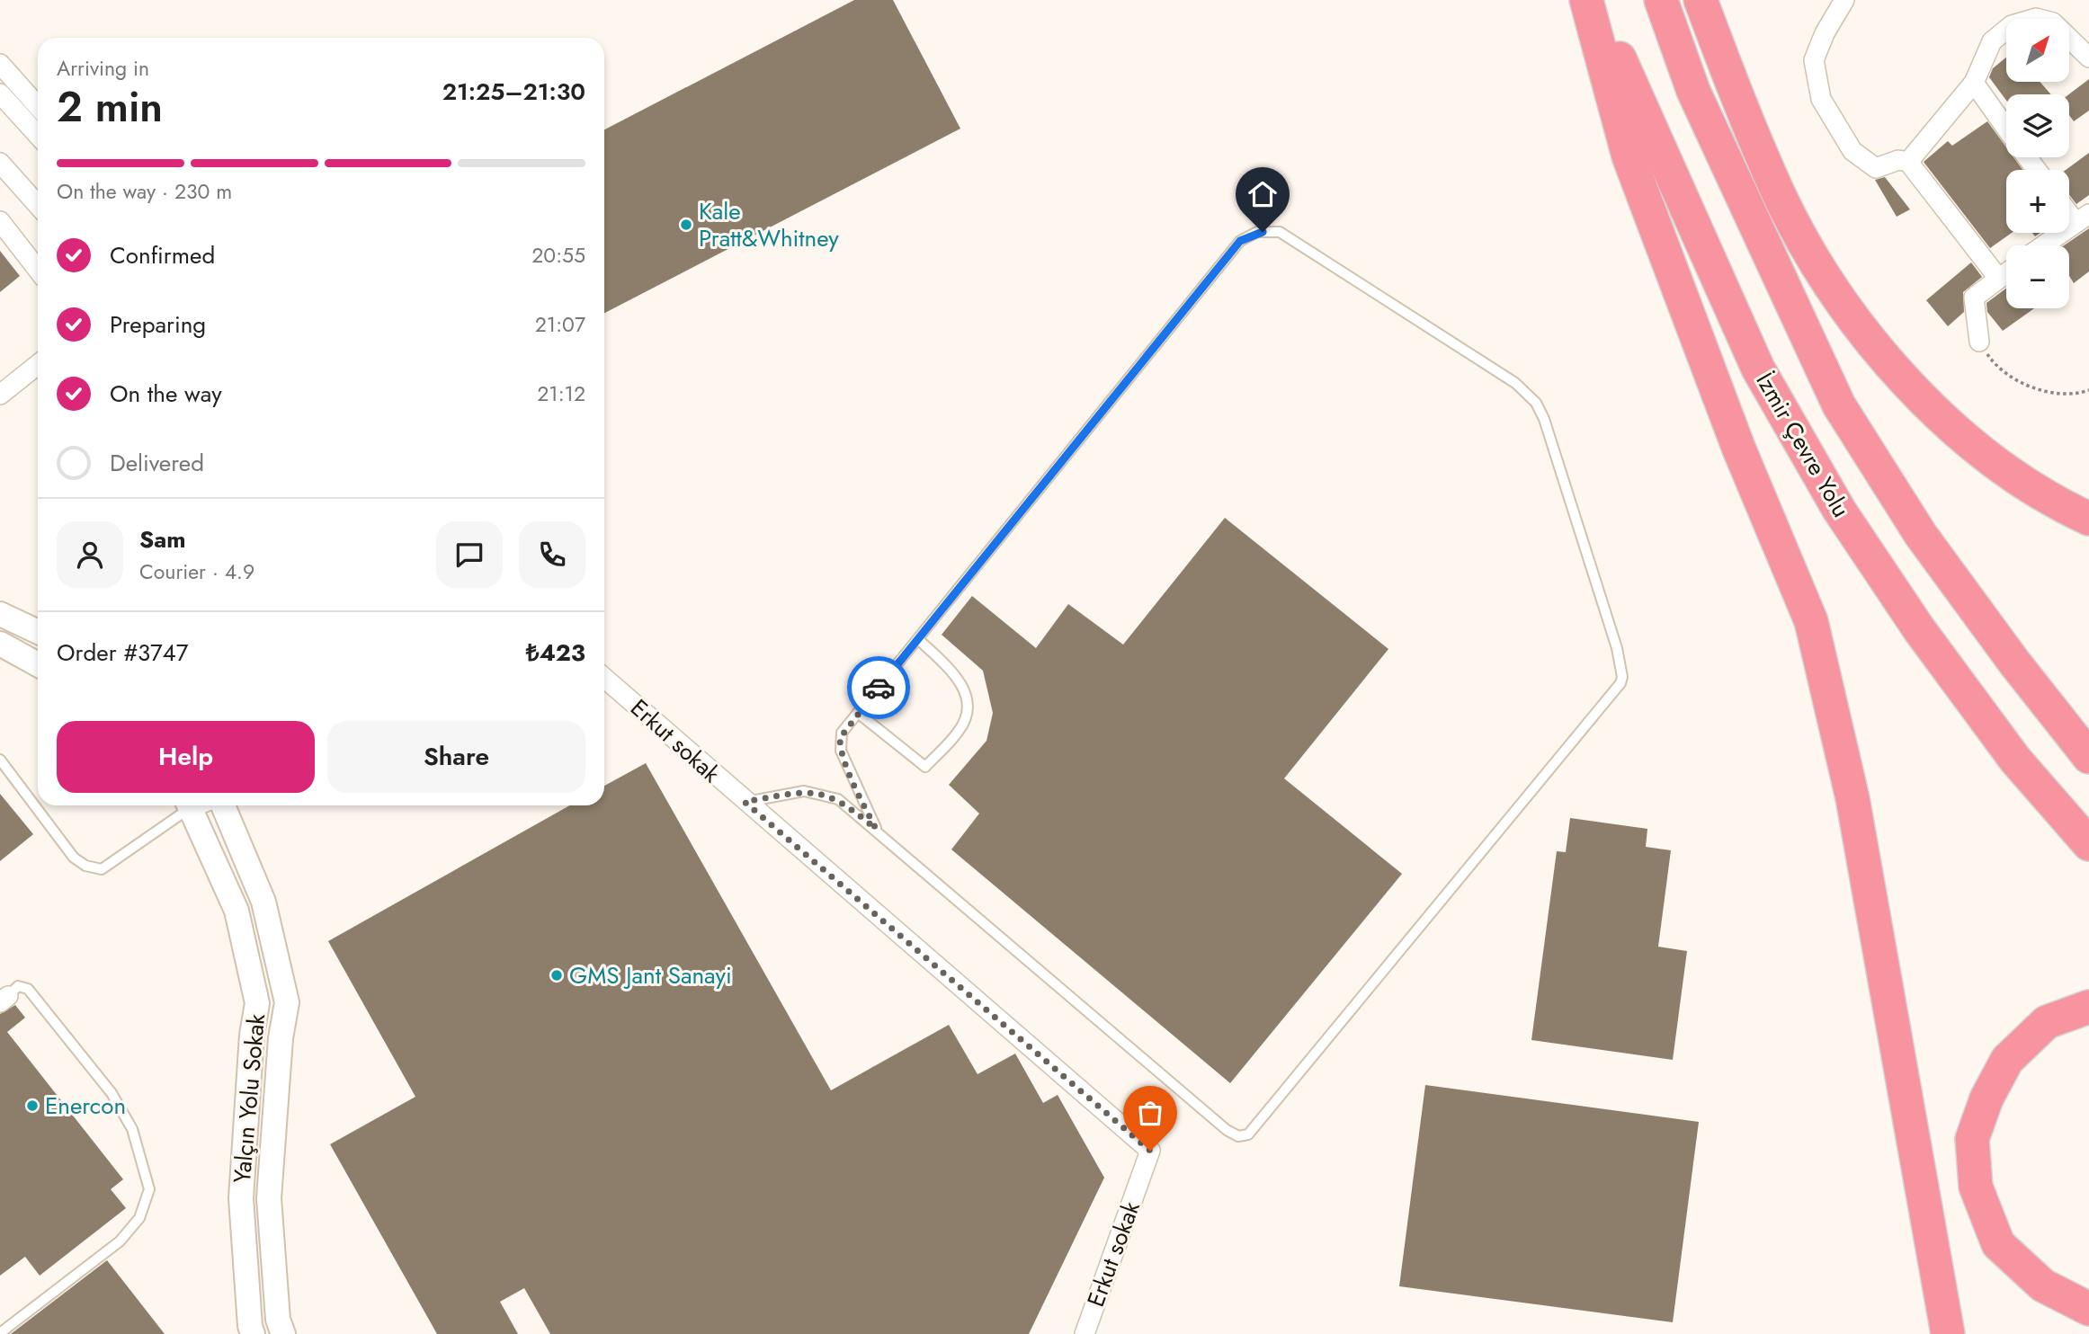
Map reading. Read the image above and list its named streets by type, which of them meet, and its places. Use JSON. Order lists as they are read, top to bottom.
{
  "streets": {
    "highway": ["İzmir Çevre Yolu"],
    "street": ["Erkut sokak", "Yalçın Yolu Sokak"]
  },
  "places": ["Kale Pratt&Whitney", "GMS Jant Sanayi", "Enercon"],
  "north": "top right",
  "page": {
    "map_buttons": ["+", "−"],
    "heading": ["2 min", "Arriving in", "21:25–21:30"],
    "panel": [
      "Sam",
      "Courier · 4.9",
      "Order #3747",
      "₺423"
    ],
    "bar": "On the way · 230 m",
    "list": [
      ["Confirmed", "20:55"],
      ["Preparing", "21:07"],
      ["On the way", "21:12"],
      "Delivered"
    ],
    "buttons": ["Help", "Share"]
  }
}
